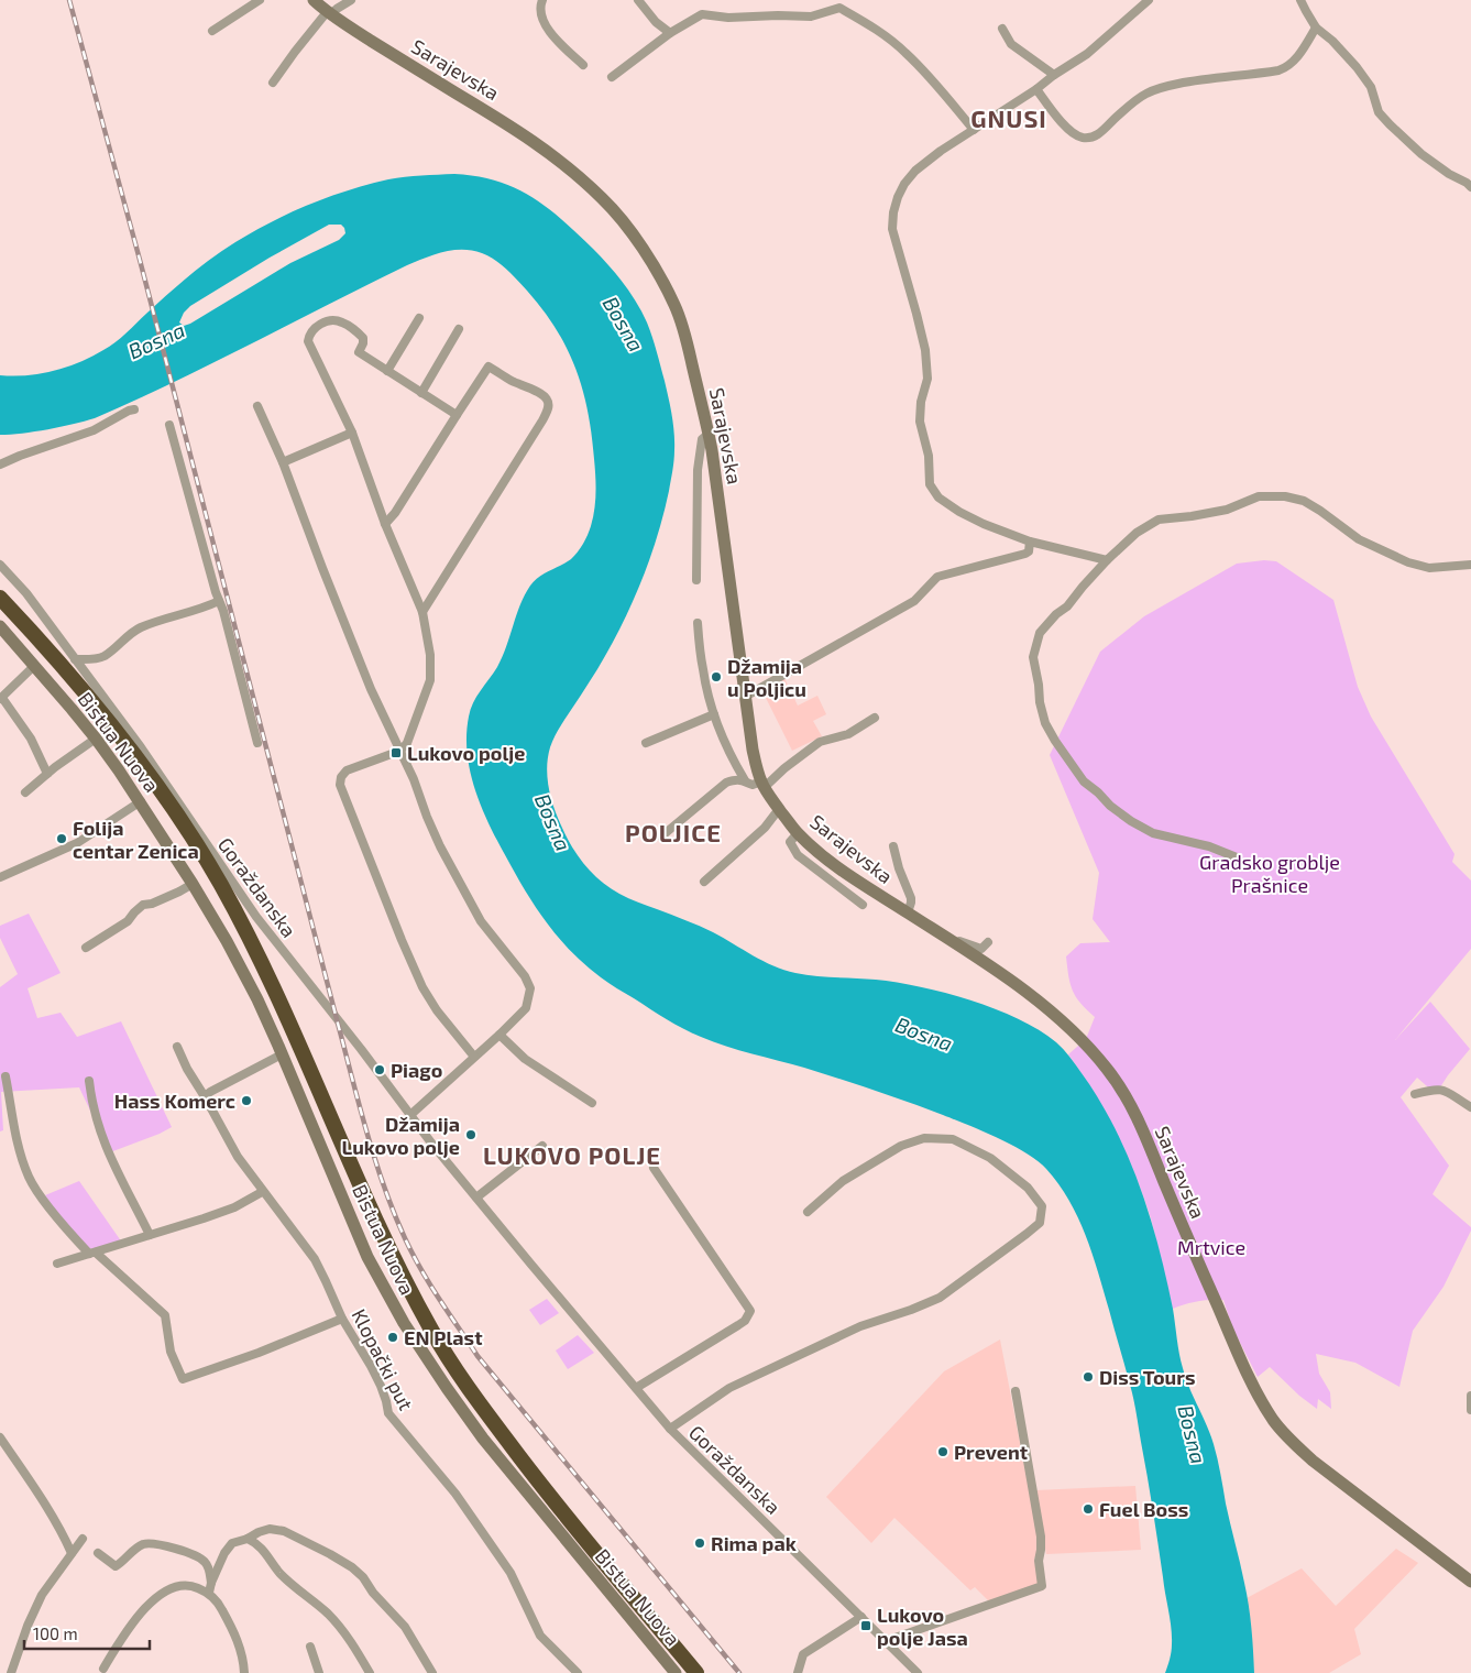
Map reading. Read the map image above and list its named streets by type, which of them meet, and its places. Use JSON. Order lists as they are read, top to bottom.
{
  "streets": {
    "main road": ["Sarajevska", "Bistua Nuova"],
    "street": ["Goraždanska", "Klopački put"]
  },
  "districts": ["GNUSI", "POLJICE", "LUKOVO POLJE"],
  "water": ["Bosna"],
  "parks": ["Gradsko groblje Prašnice", "Mrtvice"],
  "places": {
    "other": [
      "Džamija u Poljicu",
      "Folija centar Zenica",
      "Piago",
      "Hass Komerc",
      "Džamija Lukovo polje",
      "EN Plast",
      "Diss Tours",
      "Prevent",
      "Fuel Boss",
      "Rima pak"
    ],
    "transit": ["Lukovo polje", "Lukovo polje Jasa"]
  },
  "scale_bar": "100 m"
}
